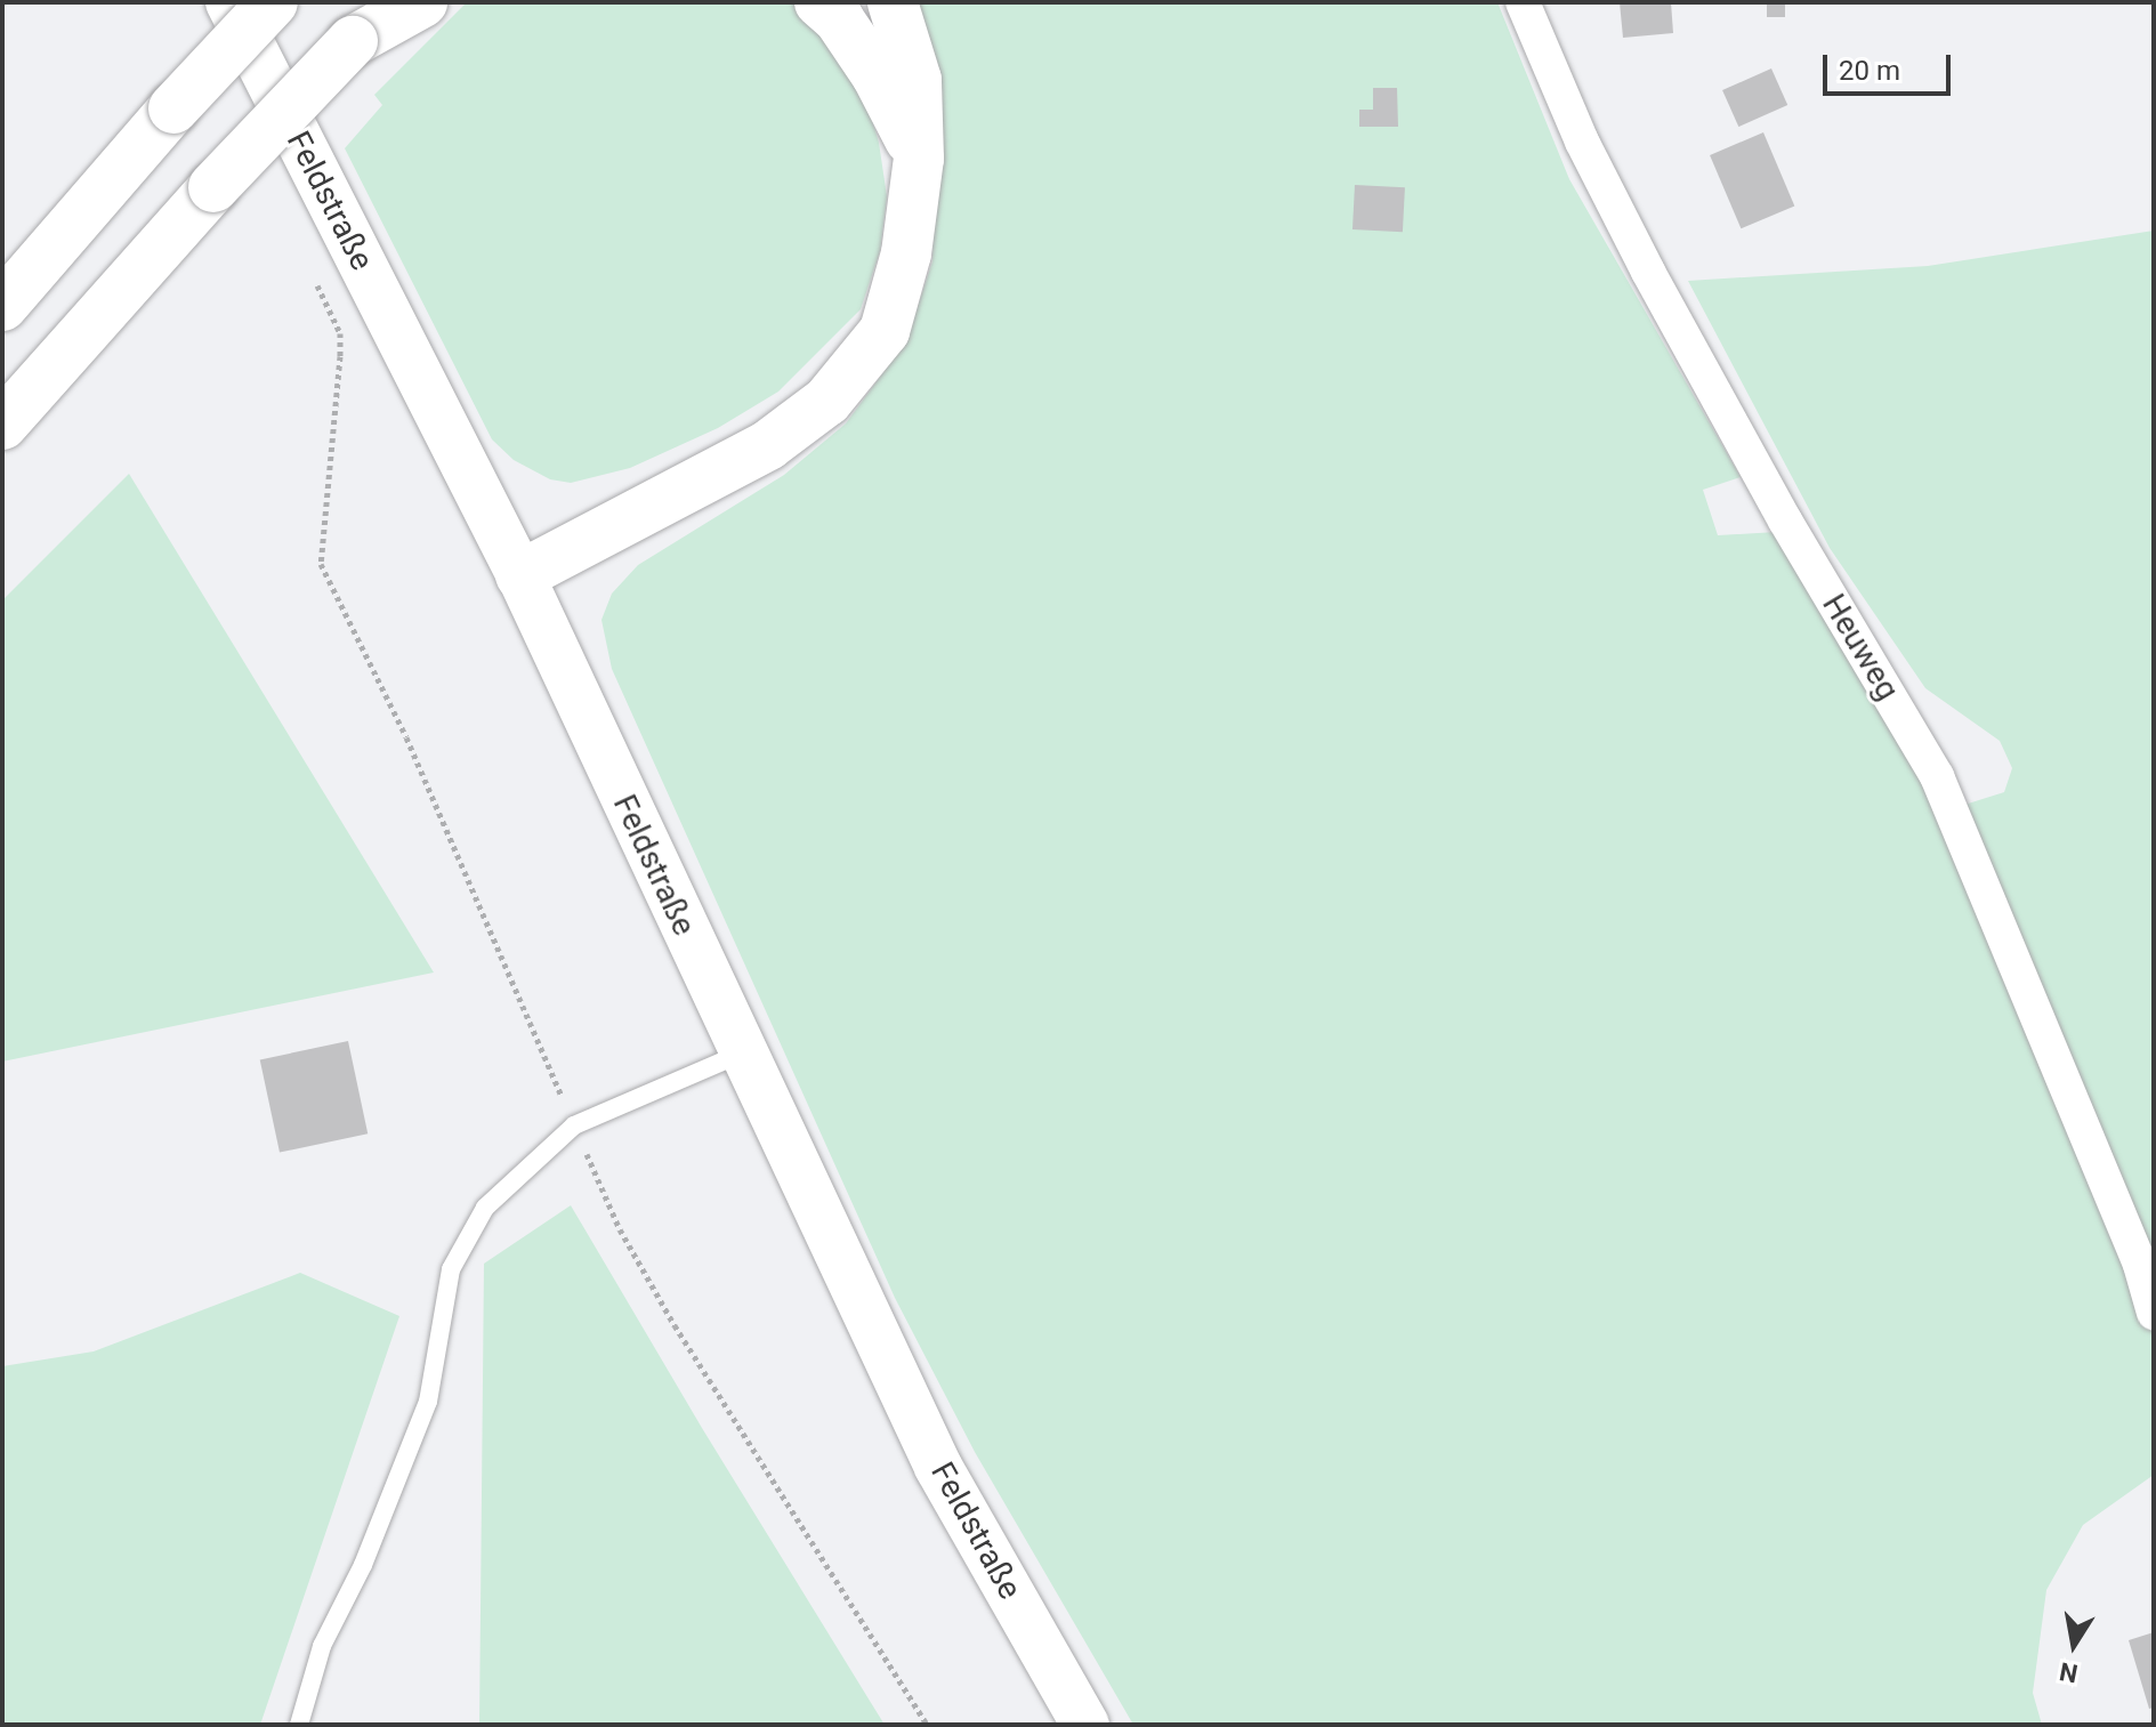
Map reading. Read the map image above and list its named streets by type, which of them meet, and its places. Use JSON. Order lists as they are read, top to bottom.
{
  "streets": {
    "main road": ["Feldstraße"],
    "street": ["Heuweg"]
  },
  "scale_bar": "20 m",
  "north": "bottom"
}
